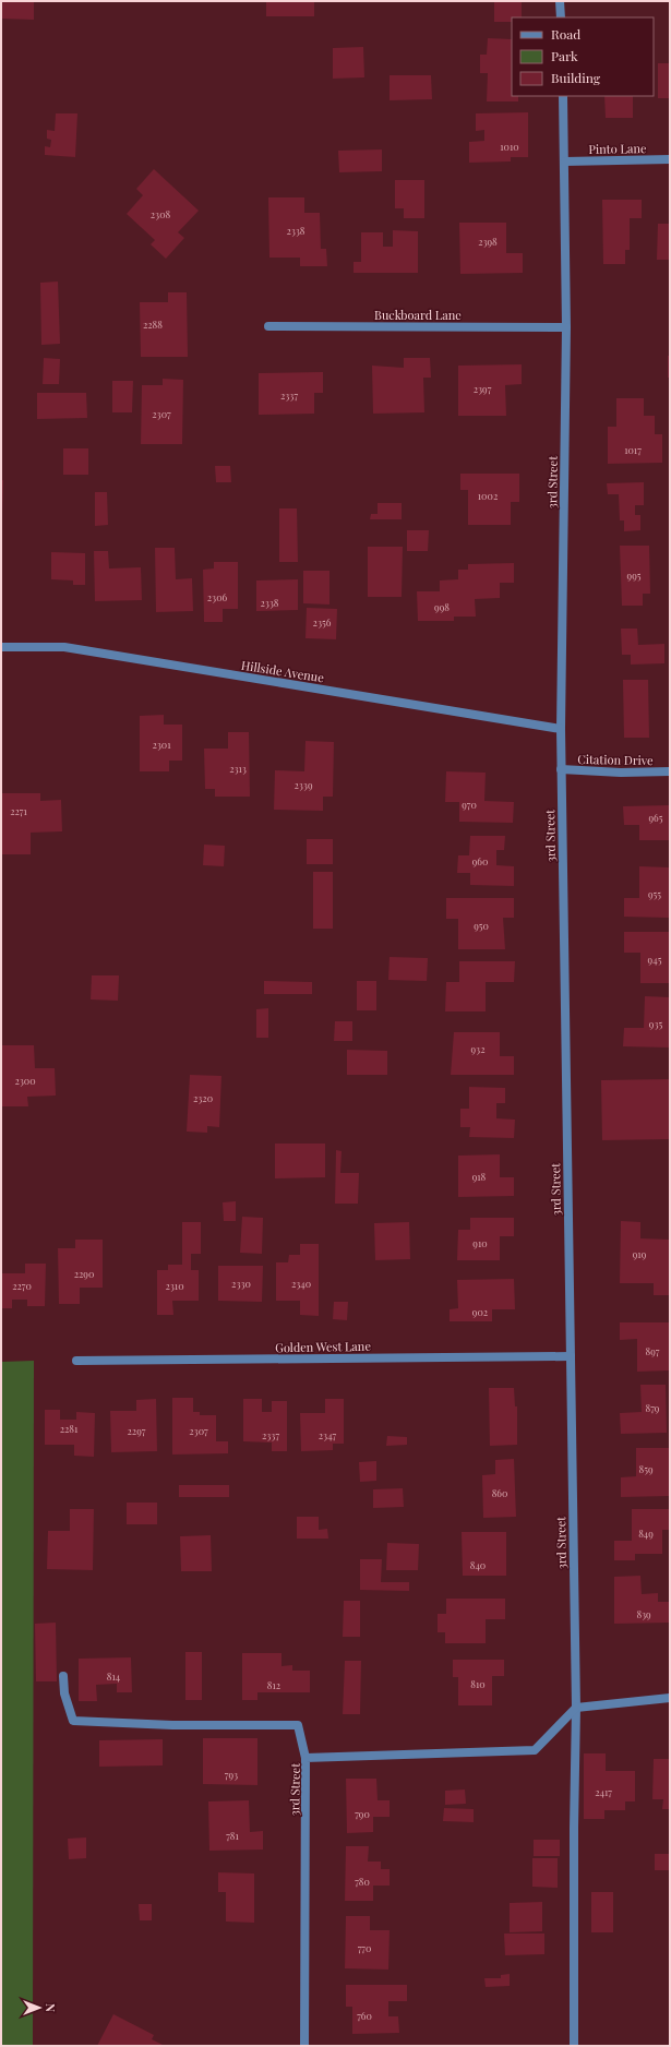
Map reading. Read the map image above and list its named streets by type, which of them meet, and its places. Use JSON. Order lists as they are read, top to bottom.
{
  "streets": {
    "street": [
      "Pinto Lane",
      "Buckboard Lane",
      "3rd Street",
      "Hillside Avenue",
      "Citation Drive",
      "Golden West Lane"
    ]
  },
  "crossings": [
    ["Pinto Lane", "3rd Street"],
    ["Buckboard Lane", "3rd Street"],
    ["3rd Street", "Hillside Avenue"],
    ["3rd Street", "Citation Drive"],
    ["3rd Street", "Golden West Lane"]
  ],
  "house_numbers": [
    "1010",
    "2308",
    "2338",
    "2398",
    "2288",
    "2397",
    "2337",
    "2307",
    "1017",
    "1002",
    "995",
    "2306",
    "2338",
    "998",
    "2356",
    "2301",
    "2313",
    "2339",
    "970",
    "2271",
    "965",
    "960",
    "955",
    "950",
    "945",
    "935",
    "932",
    "2300",
    "2320",
    "918",
    "910",
    "919",
    "2290",
    "2330",
    "2340",
    "2270",
    "2310",
    "902",
    "897",
    "879",
    "2281",
    "2297",
    "2307",
    "2337",
    "2347",
    "859",
    "860",
    "849",
    "840",
    "839",
    "814",
    "810",
    "812",
    "793",
    "2417",
    "790",
    "781",
    "780",
    "770",
    "760"
  ],
  "legend": ["Road", "Park", "Building"],
  "north": "right"
}
